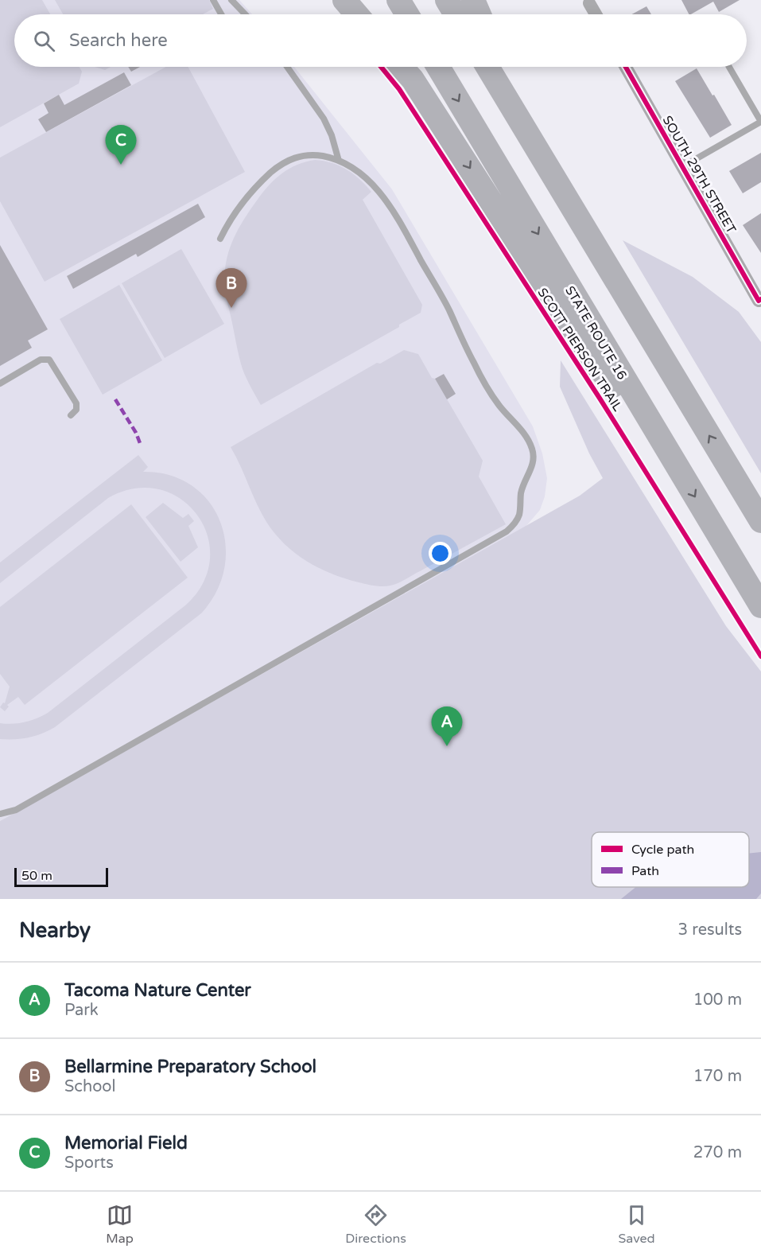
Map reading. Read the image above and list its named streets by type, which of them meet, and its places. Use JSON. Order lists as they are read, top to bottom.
{
  "streets": {
    "highway": ["STATE ROUTE 16"],
    "street": ["SOUTH 29TH STREET"],
    "cycle path": ["SCOTT PIERSON TRAIL"]
  },
  "legend": ["Cycle path", "Path"],
  "scale_bar": "50 m",
  "page": {
    "search": "Search here",
    "pins": ["C", "B", "A"],
    "scale": "50 m",
    "heading": ["Nearby", "3 results"],
    "list": [
      {
        "mark": "A",
        "name": "Tacoma Nature Center",
        "note": "Park",
        "value": "100 m"
      },
      {
        "mark": "B",
        "name": "Bellarmine Preparatory School",
        "note": "School",
        "value": "170 m"
      },
      {
        "mark": "C",
        "name": "Memorial Field",
        "note": "Sports",
        "value": "270 m"
      }
    ],
    "nav": ["Map", "Directions", "Saved"]
  }
}
